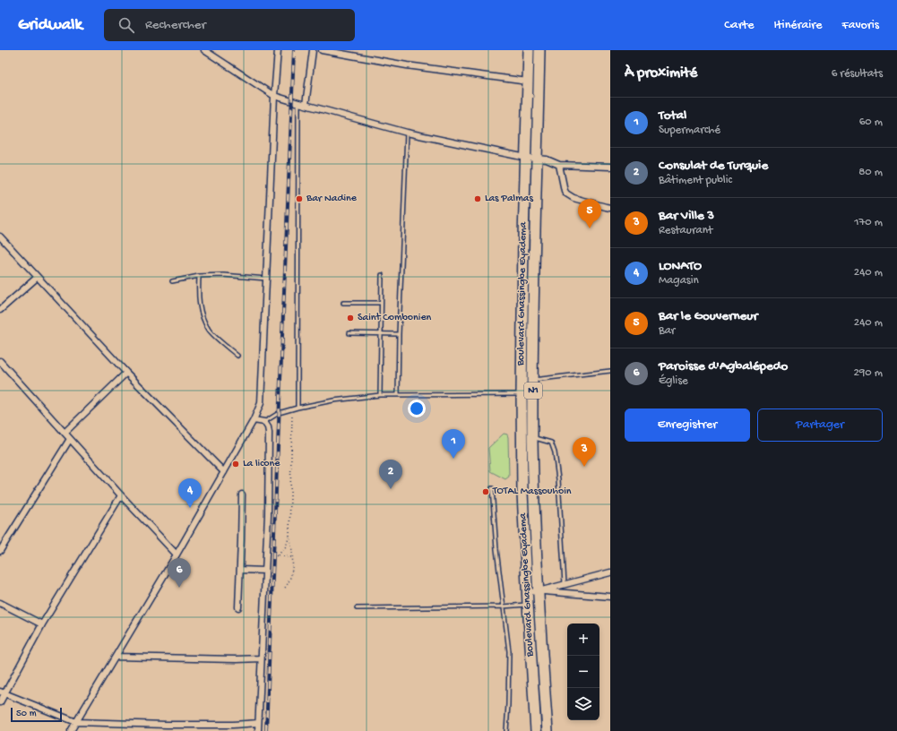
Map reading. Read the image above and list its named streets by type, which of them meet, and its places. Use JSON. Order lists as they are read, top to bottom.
{
  "streets": {
    "highway": ["Boulevard Gnassingbe Eyadema", "N1"]
  },
  "places": [
    "Bar Nadine",
    "Las Palmas",
    "Saint Combonien",
    "La licone",
    "TOTAL Massouhoin"
  ],
  "scale_bar": "50 m",
  "page": {
    "header": "Gridwalk",
    "search": "Rechercher",
    "nav": ["Carte", "Itinéraire", "Favoris"],
    "heading": ["À proximité", "6 résultats"],
    "list": [
      {
        "mark": "1",
        "name": "Total",
        "note": "Supermarché",
        "value": "60 m"
      },
      {
        "mark": "2",
        "name": "Consulat de Turquie",
        "note": "Bâtiment public",
        "value": "80 m"
      },
      {
        "mark": "3",
        "name": "Bar Ville 3",
        "note": "Restaurant",
        "value": "170 m"
      },
      {
        "mark": "4",
        "name": "LONATO",
        "note": "Magasin",
        "value": "240 m"
      },
      {
        "mark": "5",
        "name": "Bar le Gouverneur",
        "note": "Bar",
        "value": "240 m"
      },
      {
        "mark": "6",
        "name": "Paroisse d'Agbalépedo",
        "note": "Église",
        "value": "290 m"
      }
    ],
    "pins": [
      "5",
      "1",
      "3",
      "2",
      "4",
      "6"
    ],
    "buttons": ["Enregistrer", "Partager"],
    "map_buttons": ["+", "−"],
    "scale": "50 m"
  }
}
